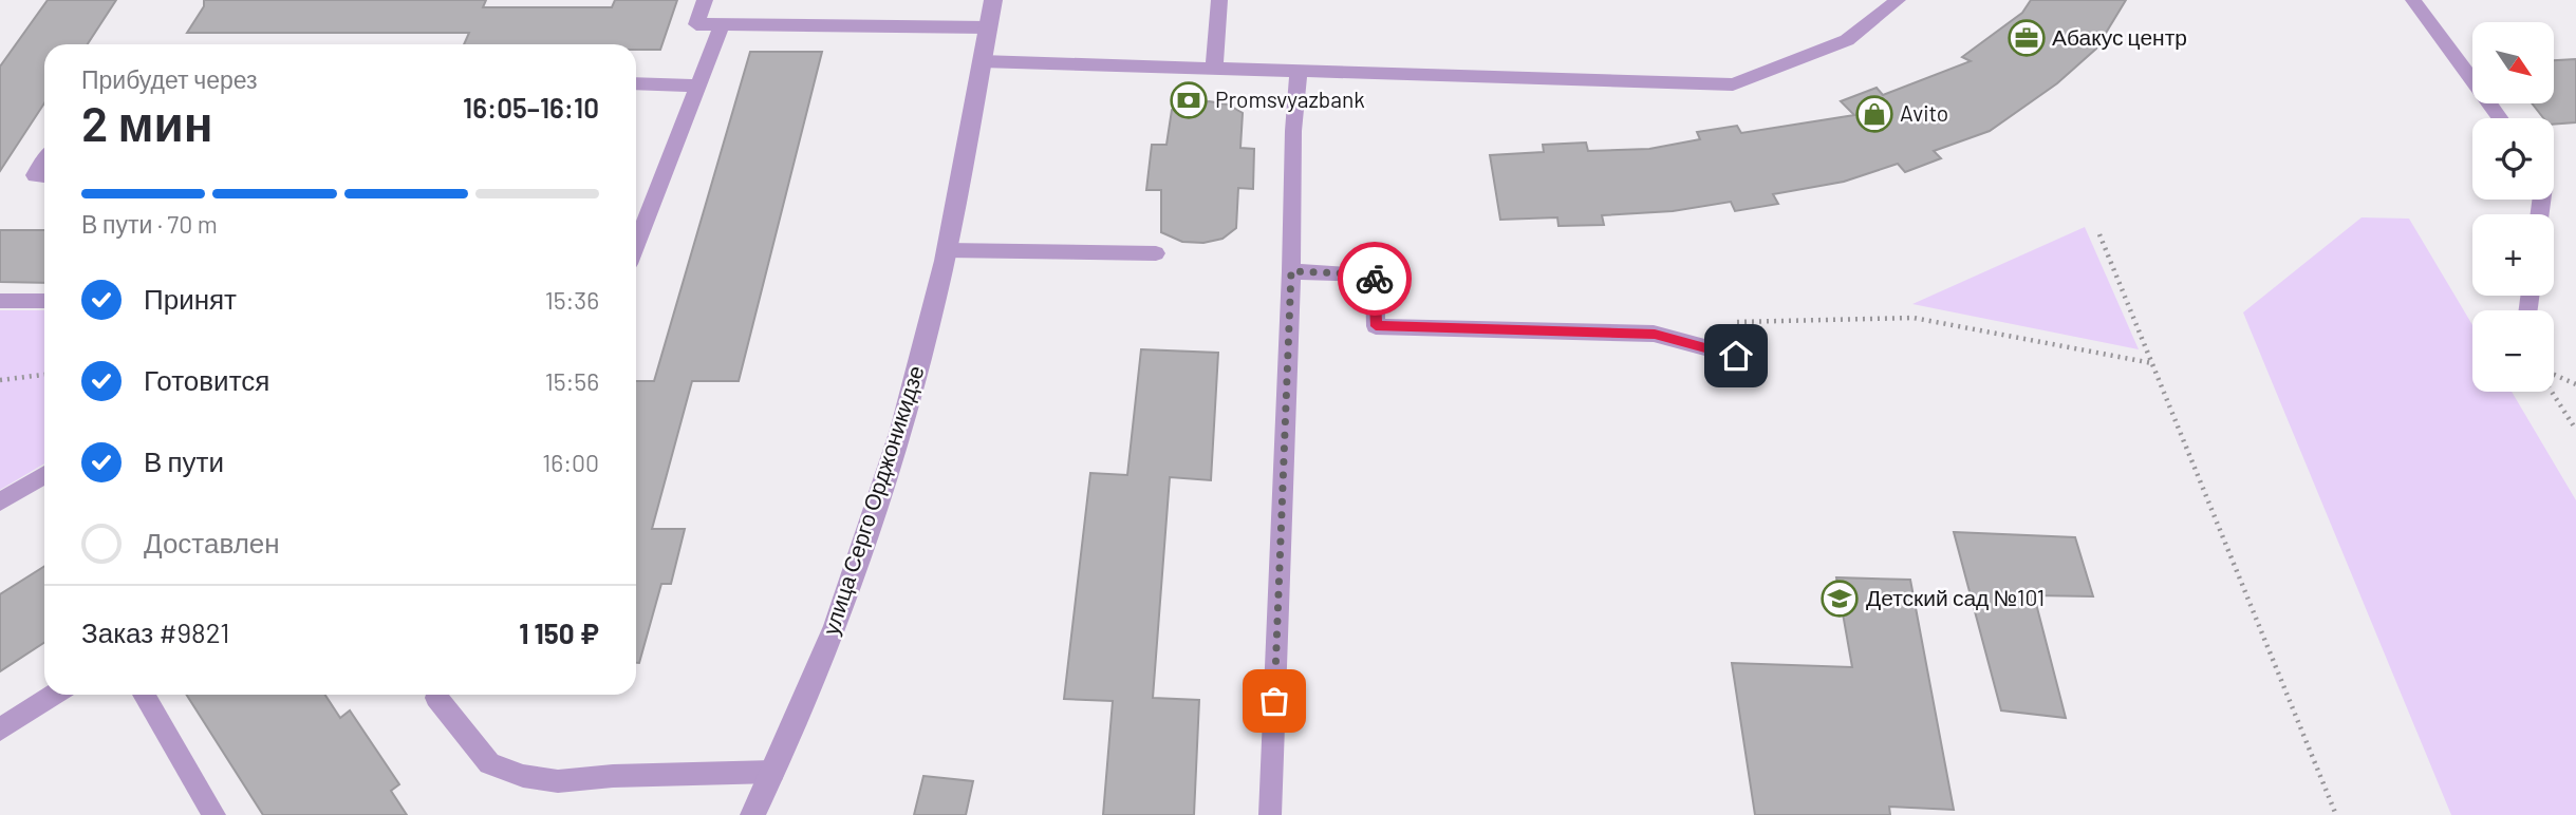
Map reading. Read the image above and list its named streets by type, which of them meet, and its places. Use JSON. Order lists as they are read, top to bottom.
{
  "streets": {
    "street": ["улица Серго Орджоникидзе"]
  },
  "places": {
    "office": ["Абакус центр"],
    "bank": ["Promsvyazbank"],
    "shop": ["Avito"],
    "school or university": ["Детский сад №101"]
  },
  "north": "bottom right",
  "page": {
    "map_buttons": ["+", "−"],
    "heading": ["2 мин", "Прибудет через", "16:05–16:10"],
    "panel": ["Заказ #9821", "1 150 ₽"],
    "bar": "В пути · 70 m",
    "list": [
      ["Принят", "15:36"],
      ["Готовится", "15:56"],
      ["В пути", "16:00"],
      "Доставлен"
    ]
  }
}
